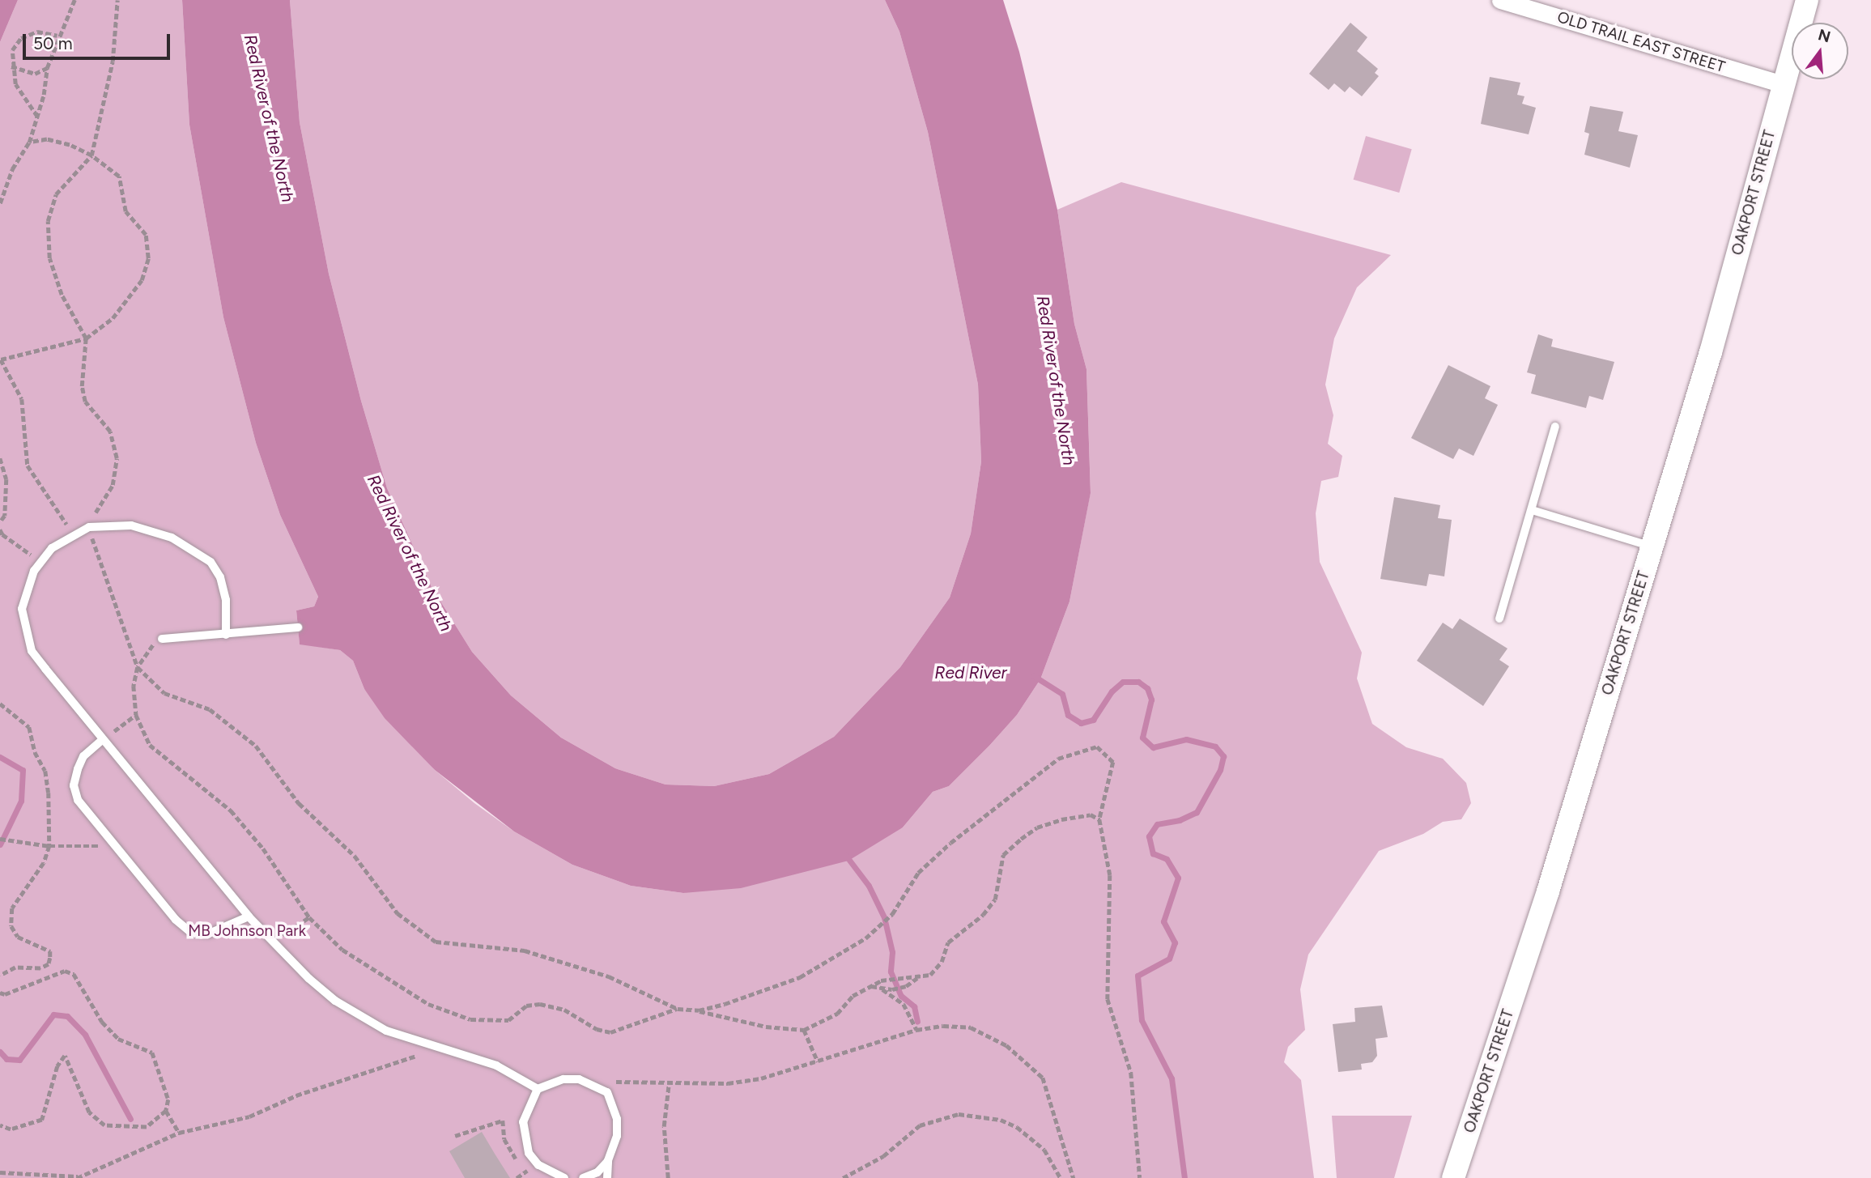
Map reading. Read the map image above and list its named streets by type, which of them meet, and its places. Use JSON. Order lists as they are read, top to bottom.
{
  "streets": {
    "street": ["OLD TRAIL EAST STREET", "OAKPORT STREET"]
  },
  "crossings": [
    ["OLD TRAIL EAST STREET", "OAKPORT STREET"]
  ],
  "water": ["Red River of the North", "Red River"],
  "parks": ["MB Johnson Park"],
  "scale_bar": "50 m",
  "north": "top"
}
